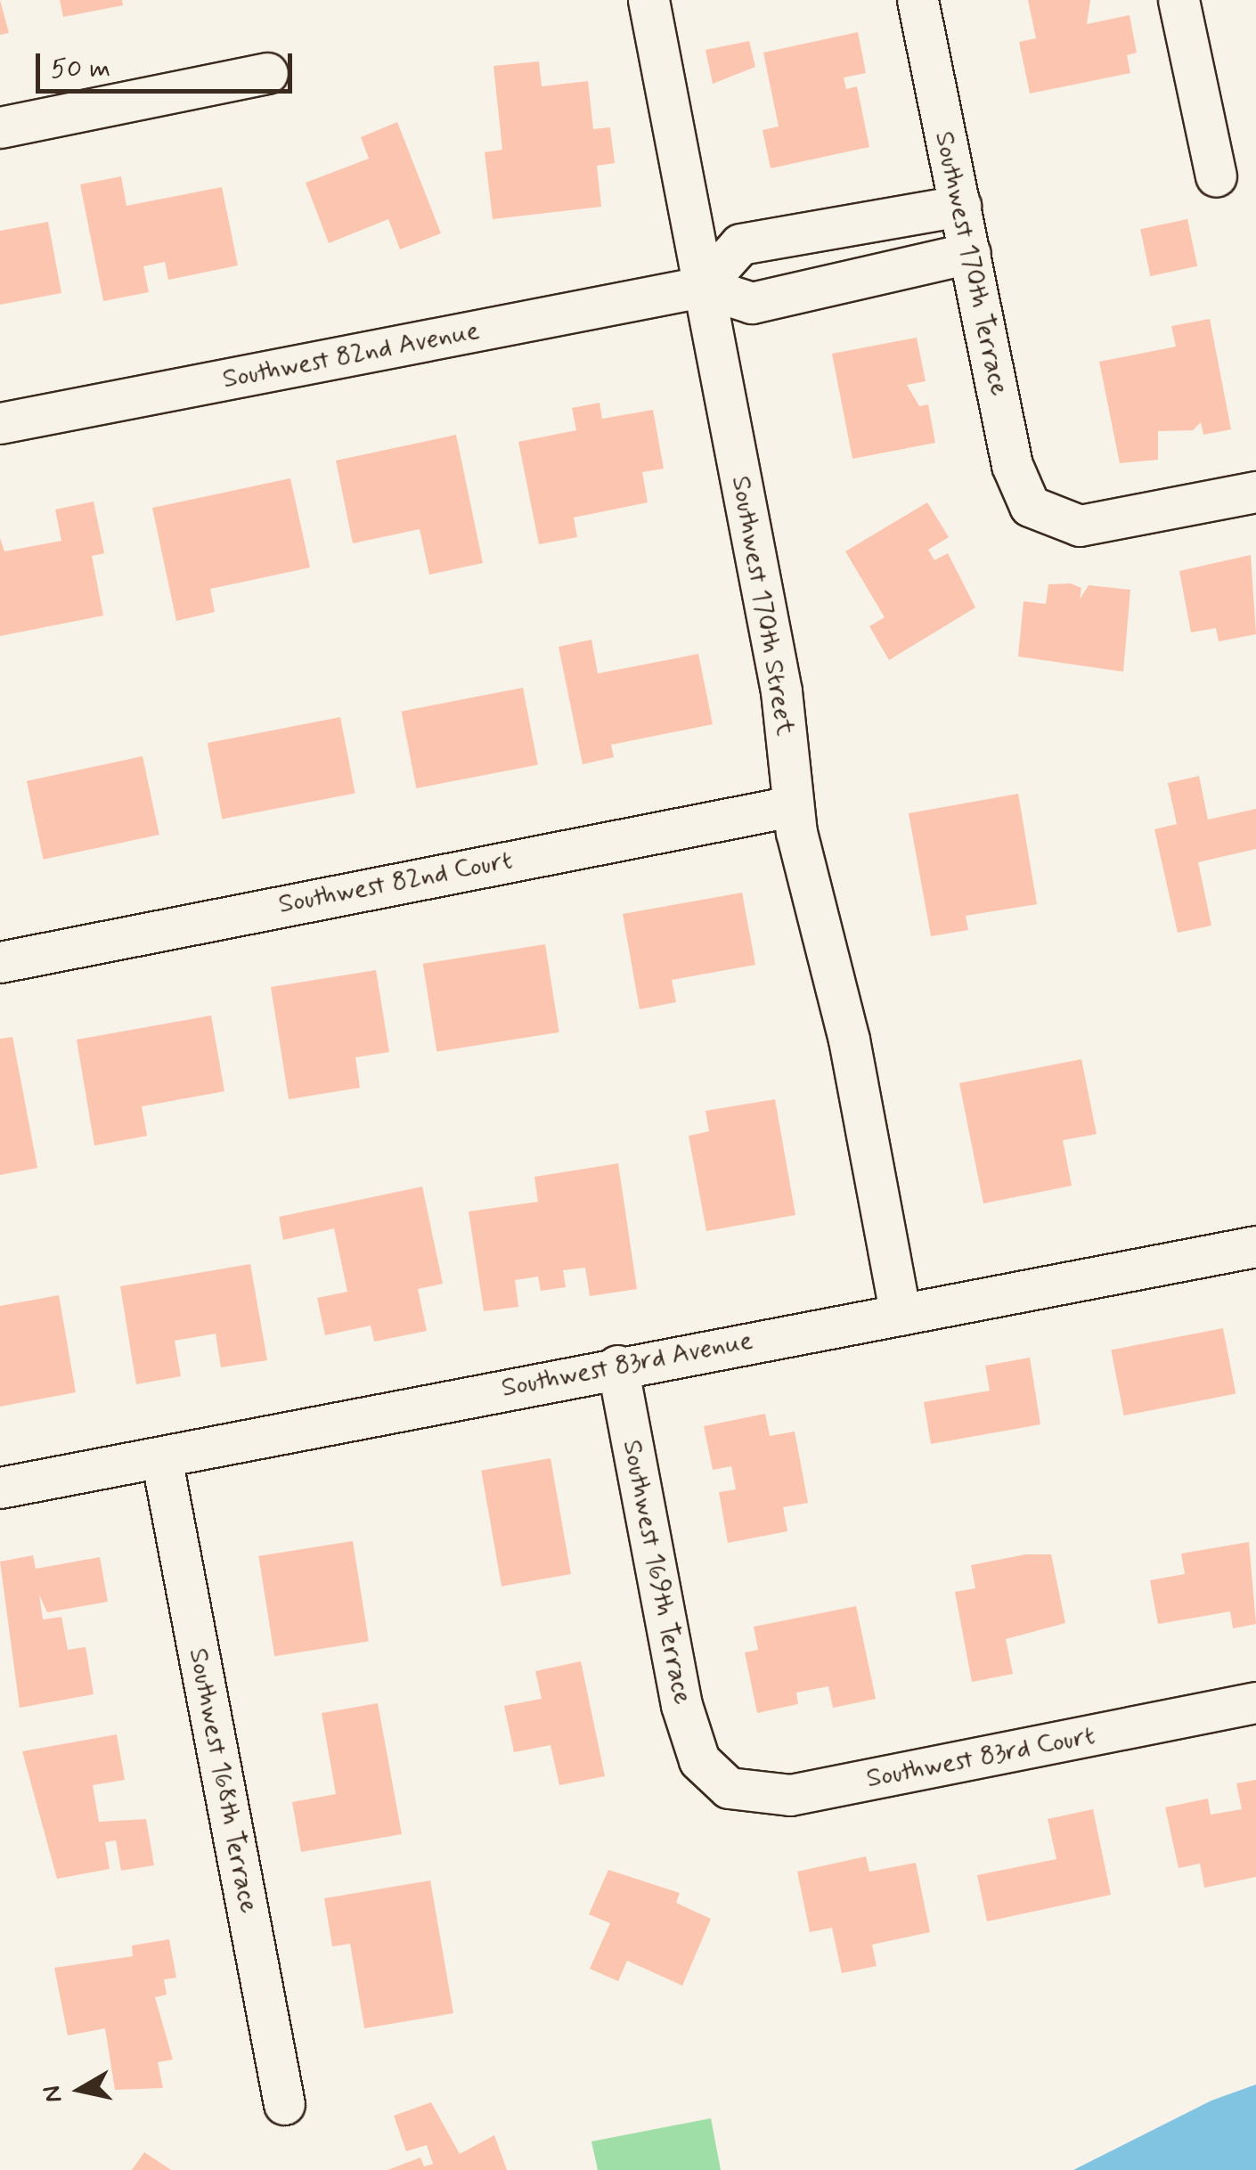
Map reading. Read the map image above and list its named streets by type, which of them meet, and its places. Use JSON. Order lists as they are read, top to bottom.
{
  "streets": {
    "street": [
      "Southwest 170th Terrace",
      "Southwest 82nd Avenue",
      "Southwest 170th Street",
      "Southwest 82nd Court",
      "Southwest 83rd Avenue",
      "Southwest 169th Terrace",
      "Southwest 83rd Court",
      "Southwest 168th Terrace"
    ]
  },
  "crossings": [
    ["Southwest 170th Terrace", "Southwest 82nd Avenue"],
    ["Southwest 82nd Avenue", "Southwest 170th Street"],
    ["Southwest 170th Street", "Southwest 82nd Court"],
    ["Southwest 170th Street", "Southwest 83rd Avenue"],
    ["Southwest 83rd Avenue", "Southwest 169th Terrace"],
    ["Southwest 83rd Avenue", "Southwest 168th Terrace"],
    ["Southwest 169th Terrace", "Southwest 83rd Court"]
  ],
  "scale_bar": "50 m",
  "north": "left"
}
